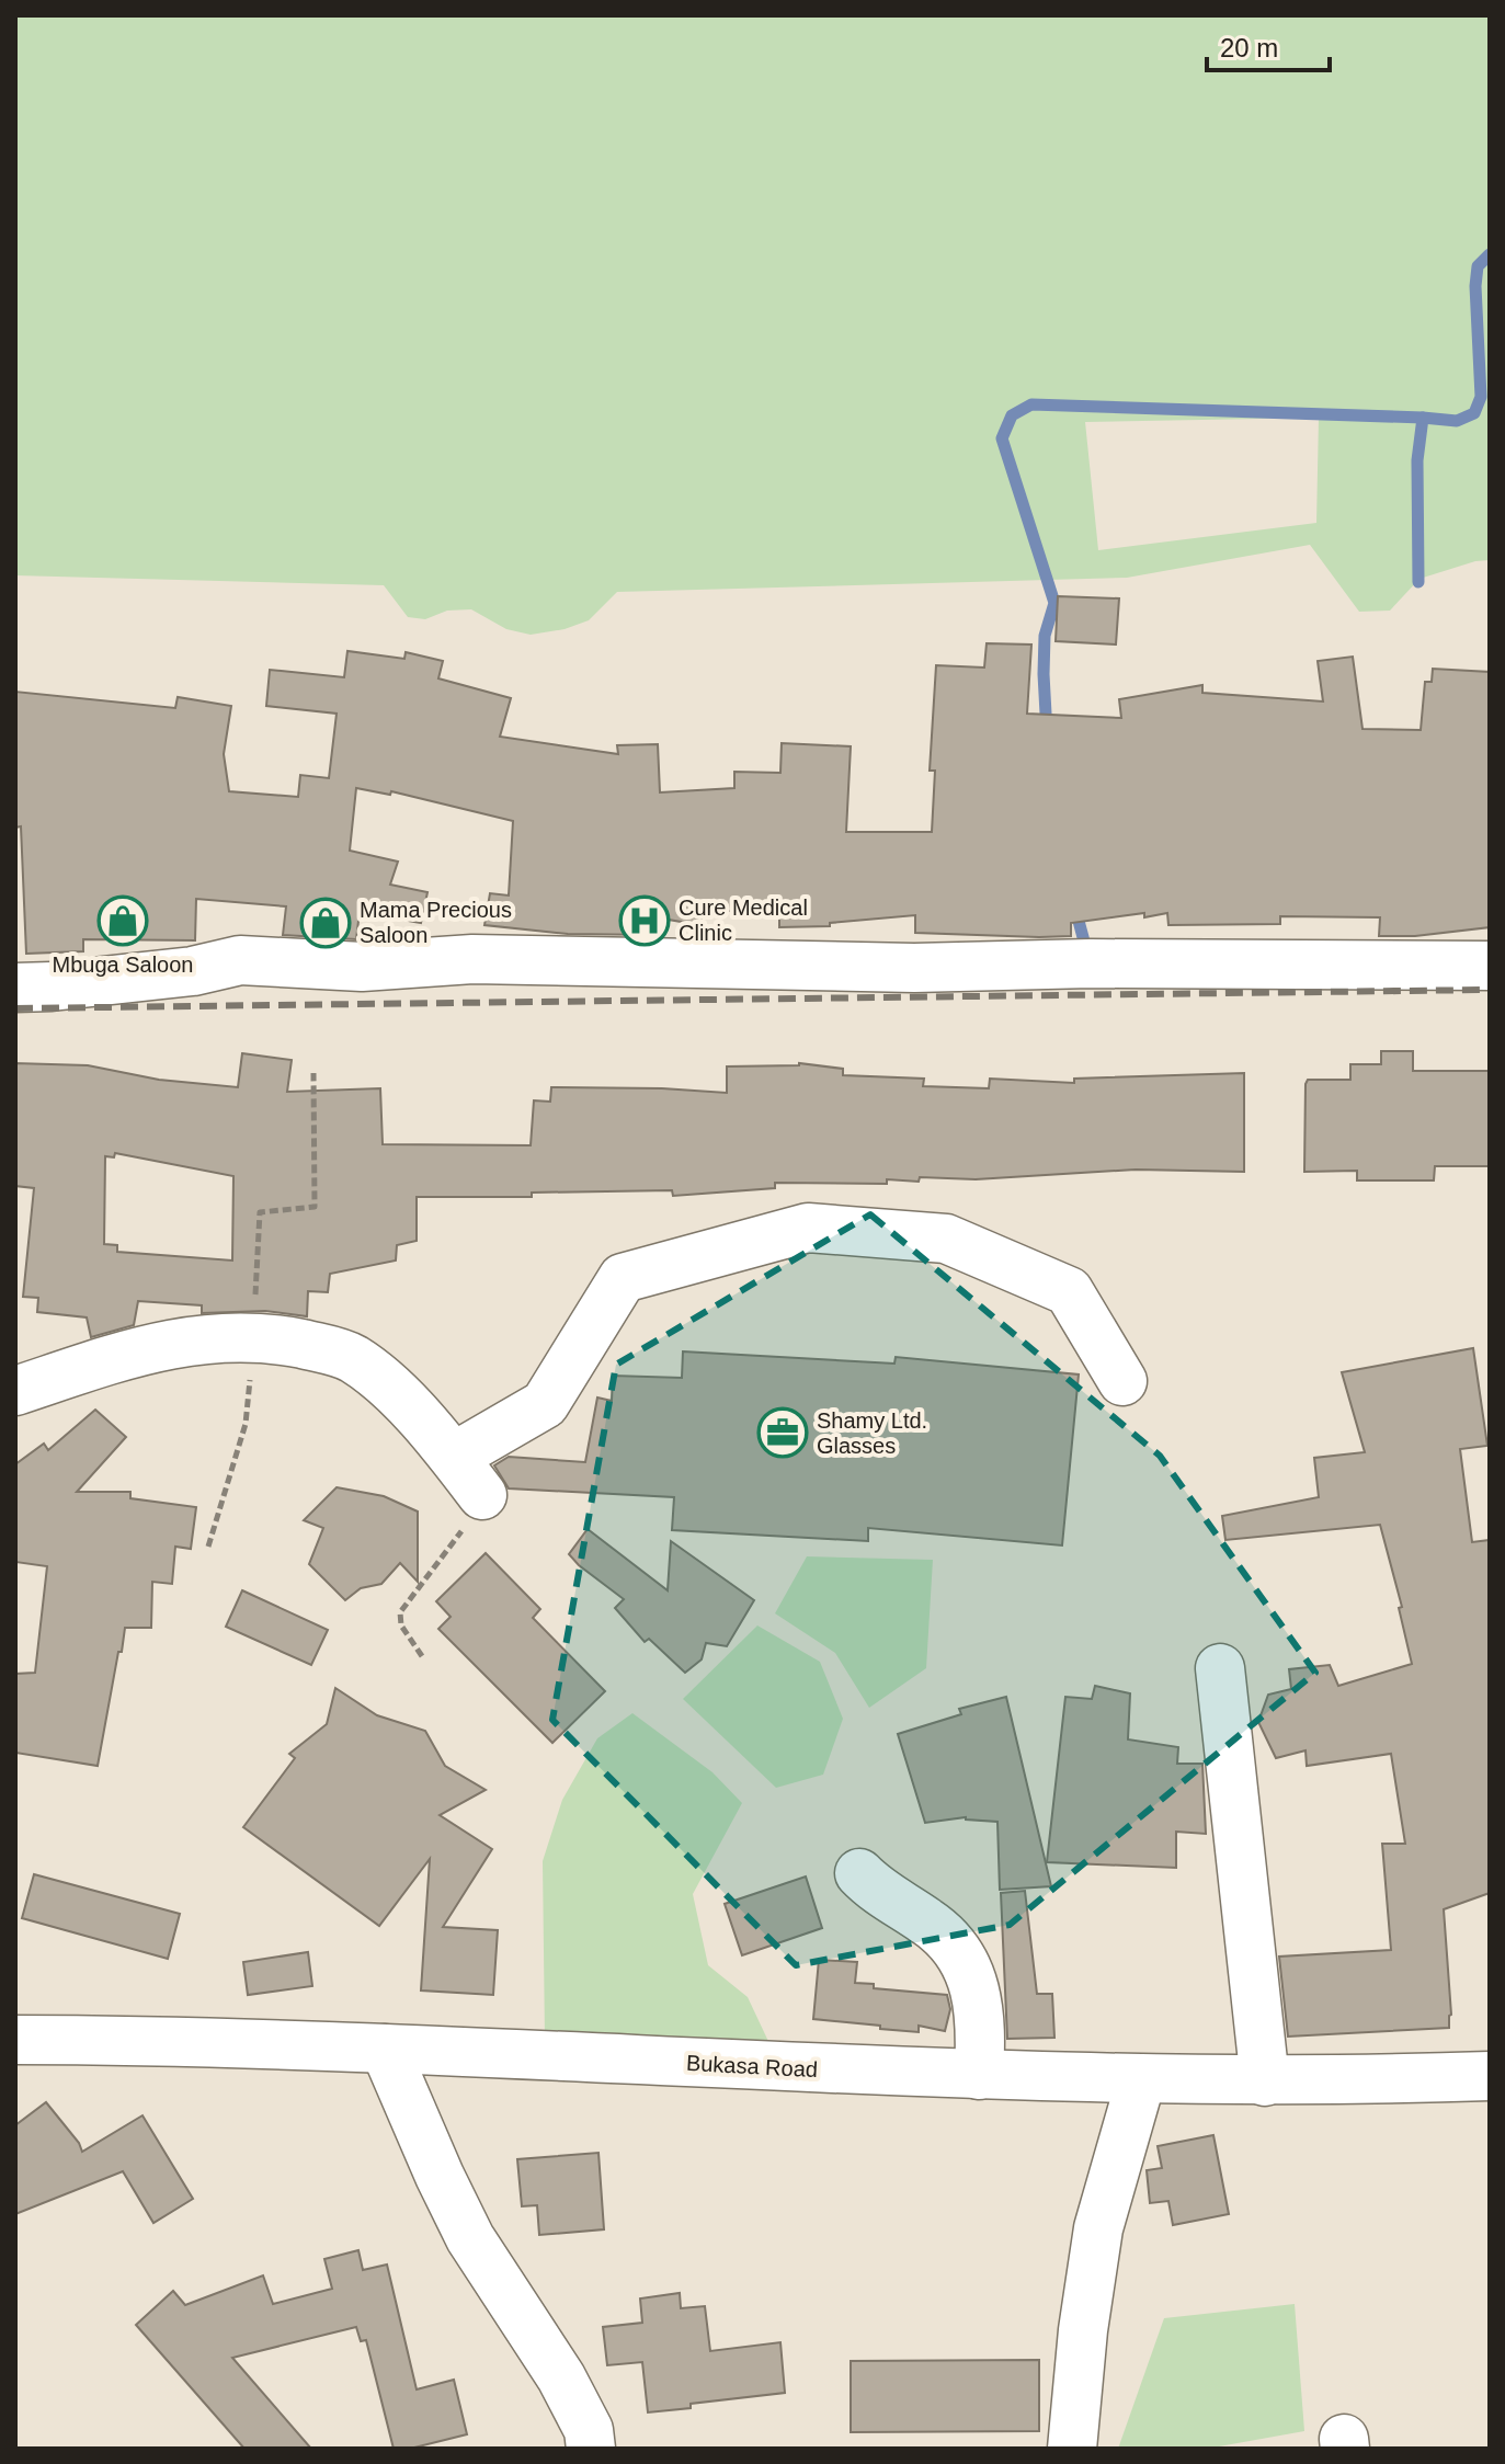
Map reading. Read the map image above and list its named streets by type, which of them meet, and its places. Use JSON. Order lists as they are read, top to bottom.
{
  "streets": {
    "street": ["Bukasa Road"]
  },
  "places": {
    "shop": ["Mbuga Saloon", "Mama Precious Saloon"],
    "hospital": ["Cure Medical Clinic"],
    "office": ["Shamy Ltd. Glasses"]
  },
  "scale_bar": "20 m"
}
